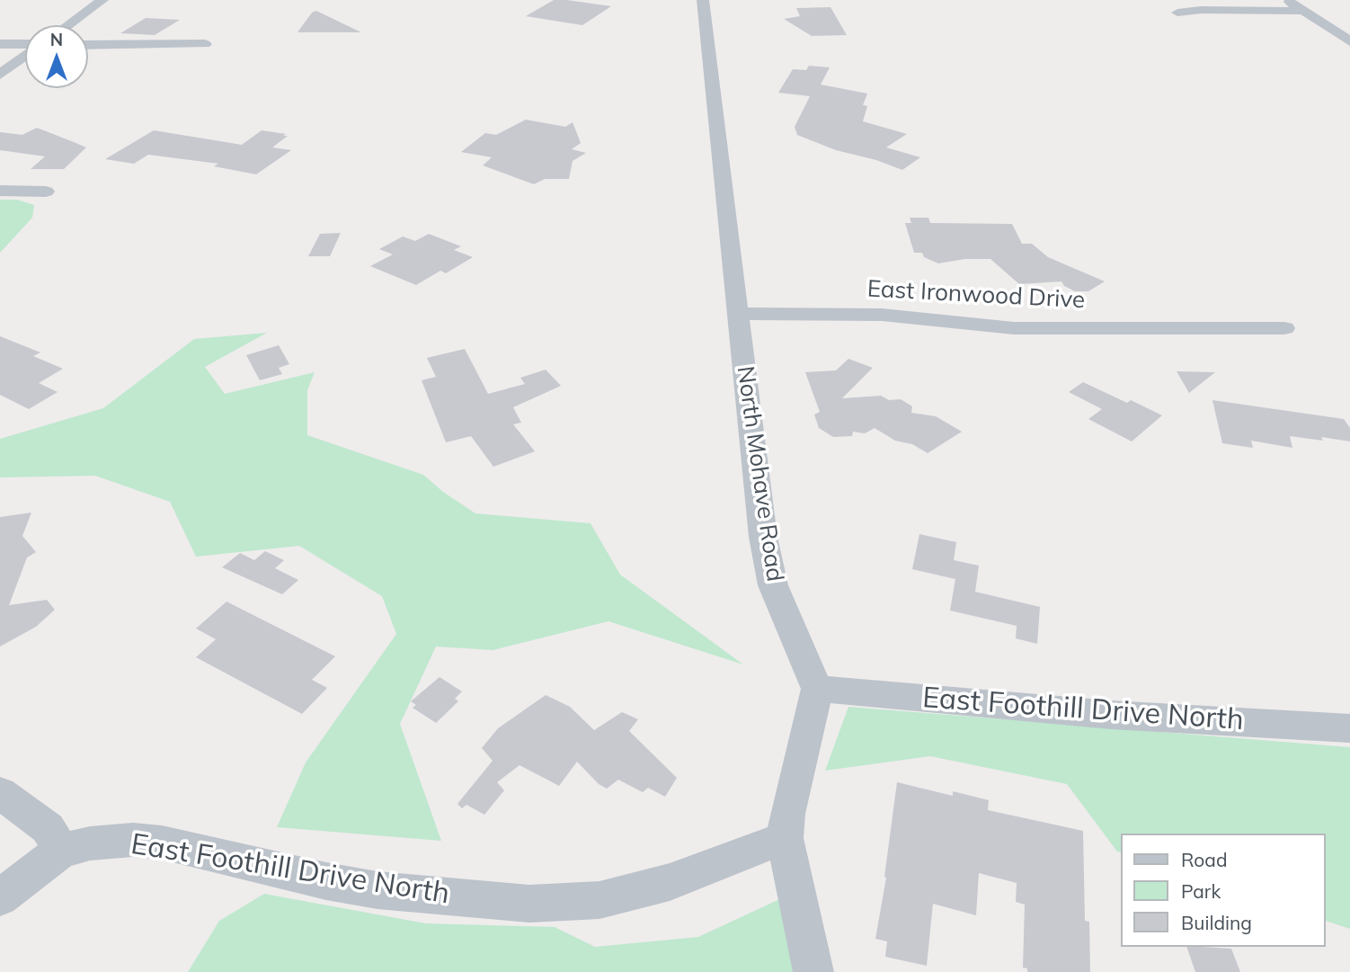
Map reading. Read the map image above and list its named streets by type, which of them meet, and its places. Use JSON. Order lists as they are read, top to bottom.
{
  "streets": {
    "street": ["East Ironwood Drive", "North Mohave Road", "East Foothill Drive North"]
  },
  "crossings": [
    ["East Ironwood Drive", "North Mohave Road"],
    ["North Mohave Road", "East Foothill Drive North"]
  ],
  "legend": ["Road", "Park", "Building"],
  "north": "top"
}
